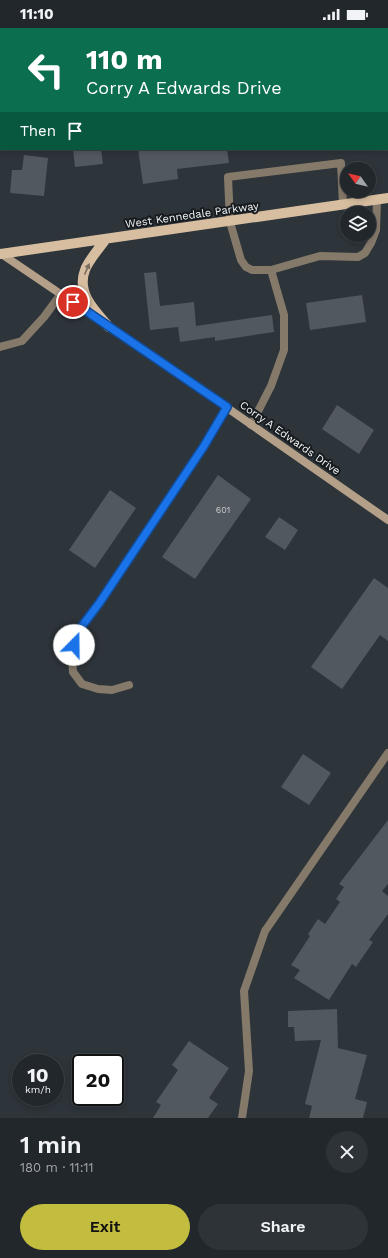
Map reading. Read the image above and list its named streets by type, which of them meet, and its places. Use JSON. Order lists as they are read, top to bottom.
{
  "streets": {
    "main road": ["West Kennedale Parkway"],
    "street": ["Corry A Edwards Drive"]
  },
  "crossings": [
    ["West Kennedale Parkway", "Corry A Edwards Drive"]
  ],
  "house_numbers": ["601"],
  "north": "top left",
  "page": {
    "status": "11:10",
    "turn": ["110 m", "Corry A Edwards Drive"],
    "then": "Then",
    "speed": "10 km/h",
    "limit": "20",
    "heading": ["1 min", "180 m · 11:11"],
    "buttons": ["Exit", "Share"]
  }
}
